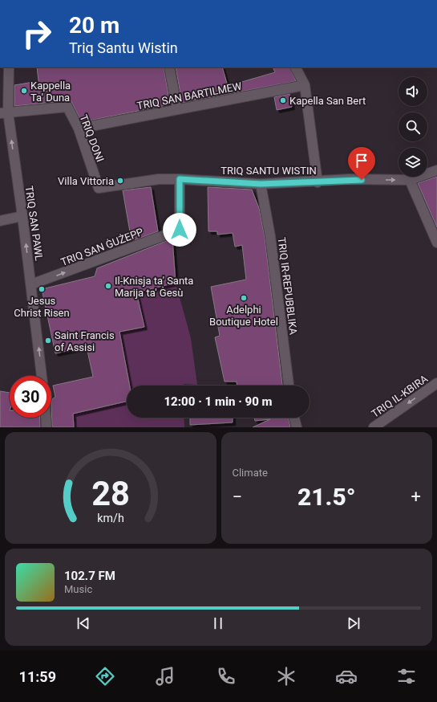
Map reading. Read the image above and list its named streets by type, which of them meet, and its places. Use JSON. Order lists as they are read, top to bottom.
{
  "streets": {
    "street": [
      "TRIQ SAN BARTILMEW",
      "TRIQ DONI",
      "TRIQ SANTU WISTIN",
      "TRIQ SAN PAWL",
      "TRIQ SAN ĠUŻEPP",
      "TRIQ IR-REPUBBLIKA",
      "TRIQ IL-KBIRA"
    ]
  },
  "crossings": [
    ["TRIQ SAN BARTILMEW", "TRIQ DONI"],
    ["TRIQ DONI", "TRIQ SANTU WISTIN"],
    ["TRIQ DONI", "TRIQ SAN PAWL"],
    ["TRIQ SANTU WISTIN", "TRIQ SAN ĠUŻEPP"],
    ["TRIQ SANTU WISTIN", "TRIQ IR-REPUBBLIKA"],
    ["TRIQ SAN PAWL", "TRIQ SAN ĠUŻEPP"]
  ],
  "one_way": ["TRIQ SAN PAWL", "TRIQ SAN ĠUŻEPP", "TRIQ IL-KBIRA"],
  "places": [
    "Kappella Ta' Duna",
    "Kapella San Bert",
    "Villa Vittoria",
    "Il-Knisja ta' Santa Marija ta' Ġesù",
    "Jesus Christ Risen",
    "Adelphi Boutique Hotel",
    "Saint Francis of Assisi"
  ],
  "page": {
    "turn": ["20 m", "Triq Santu Wistin"],
    "limit": "30",
    "trip": "12:00 · 1 min · 90 m",
    "tile": "Climate",
    "heat": ["−", "21.5°", "+"],
    "song": ["102.7 FM", "Music"],
    "tabs": "11:59",
    "gauge": ["28", "km/h"]
  }
}
